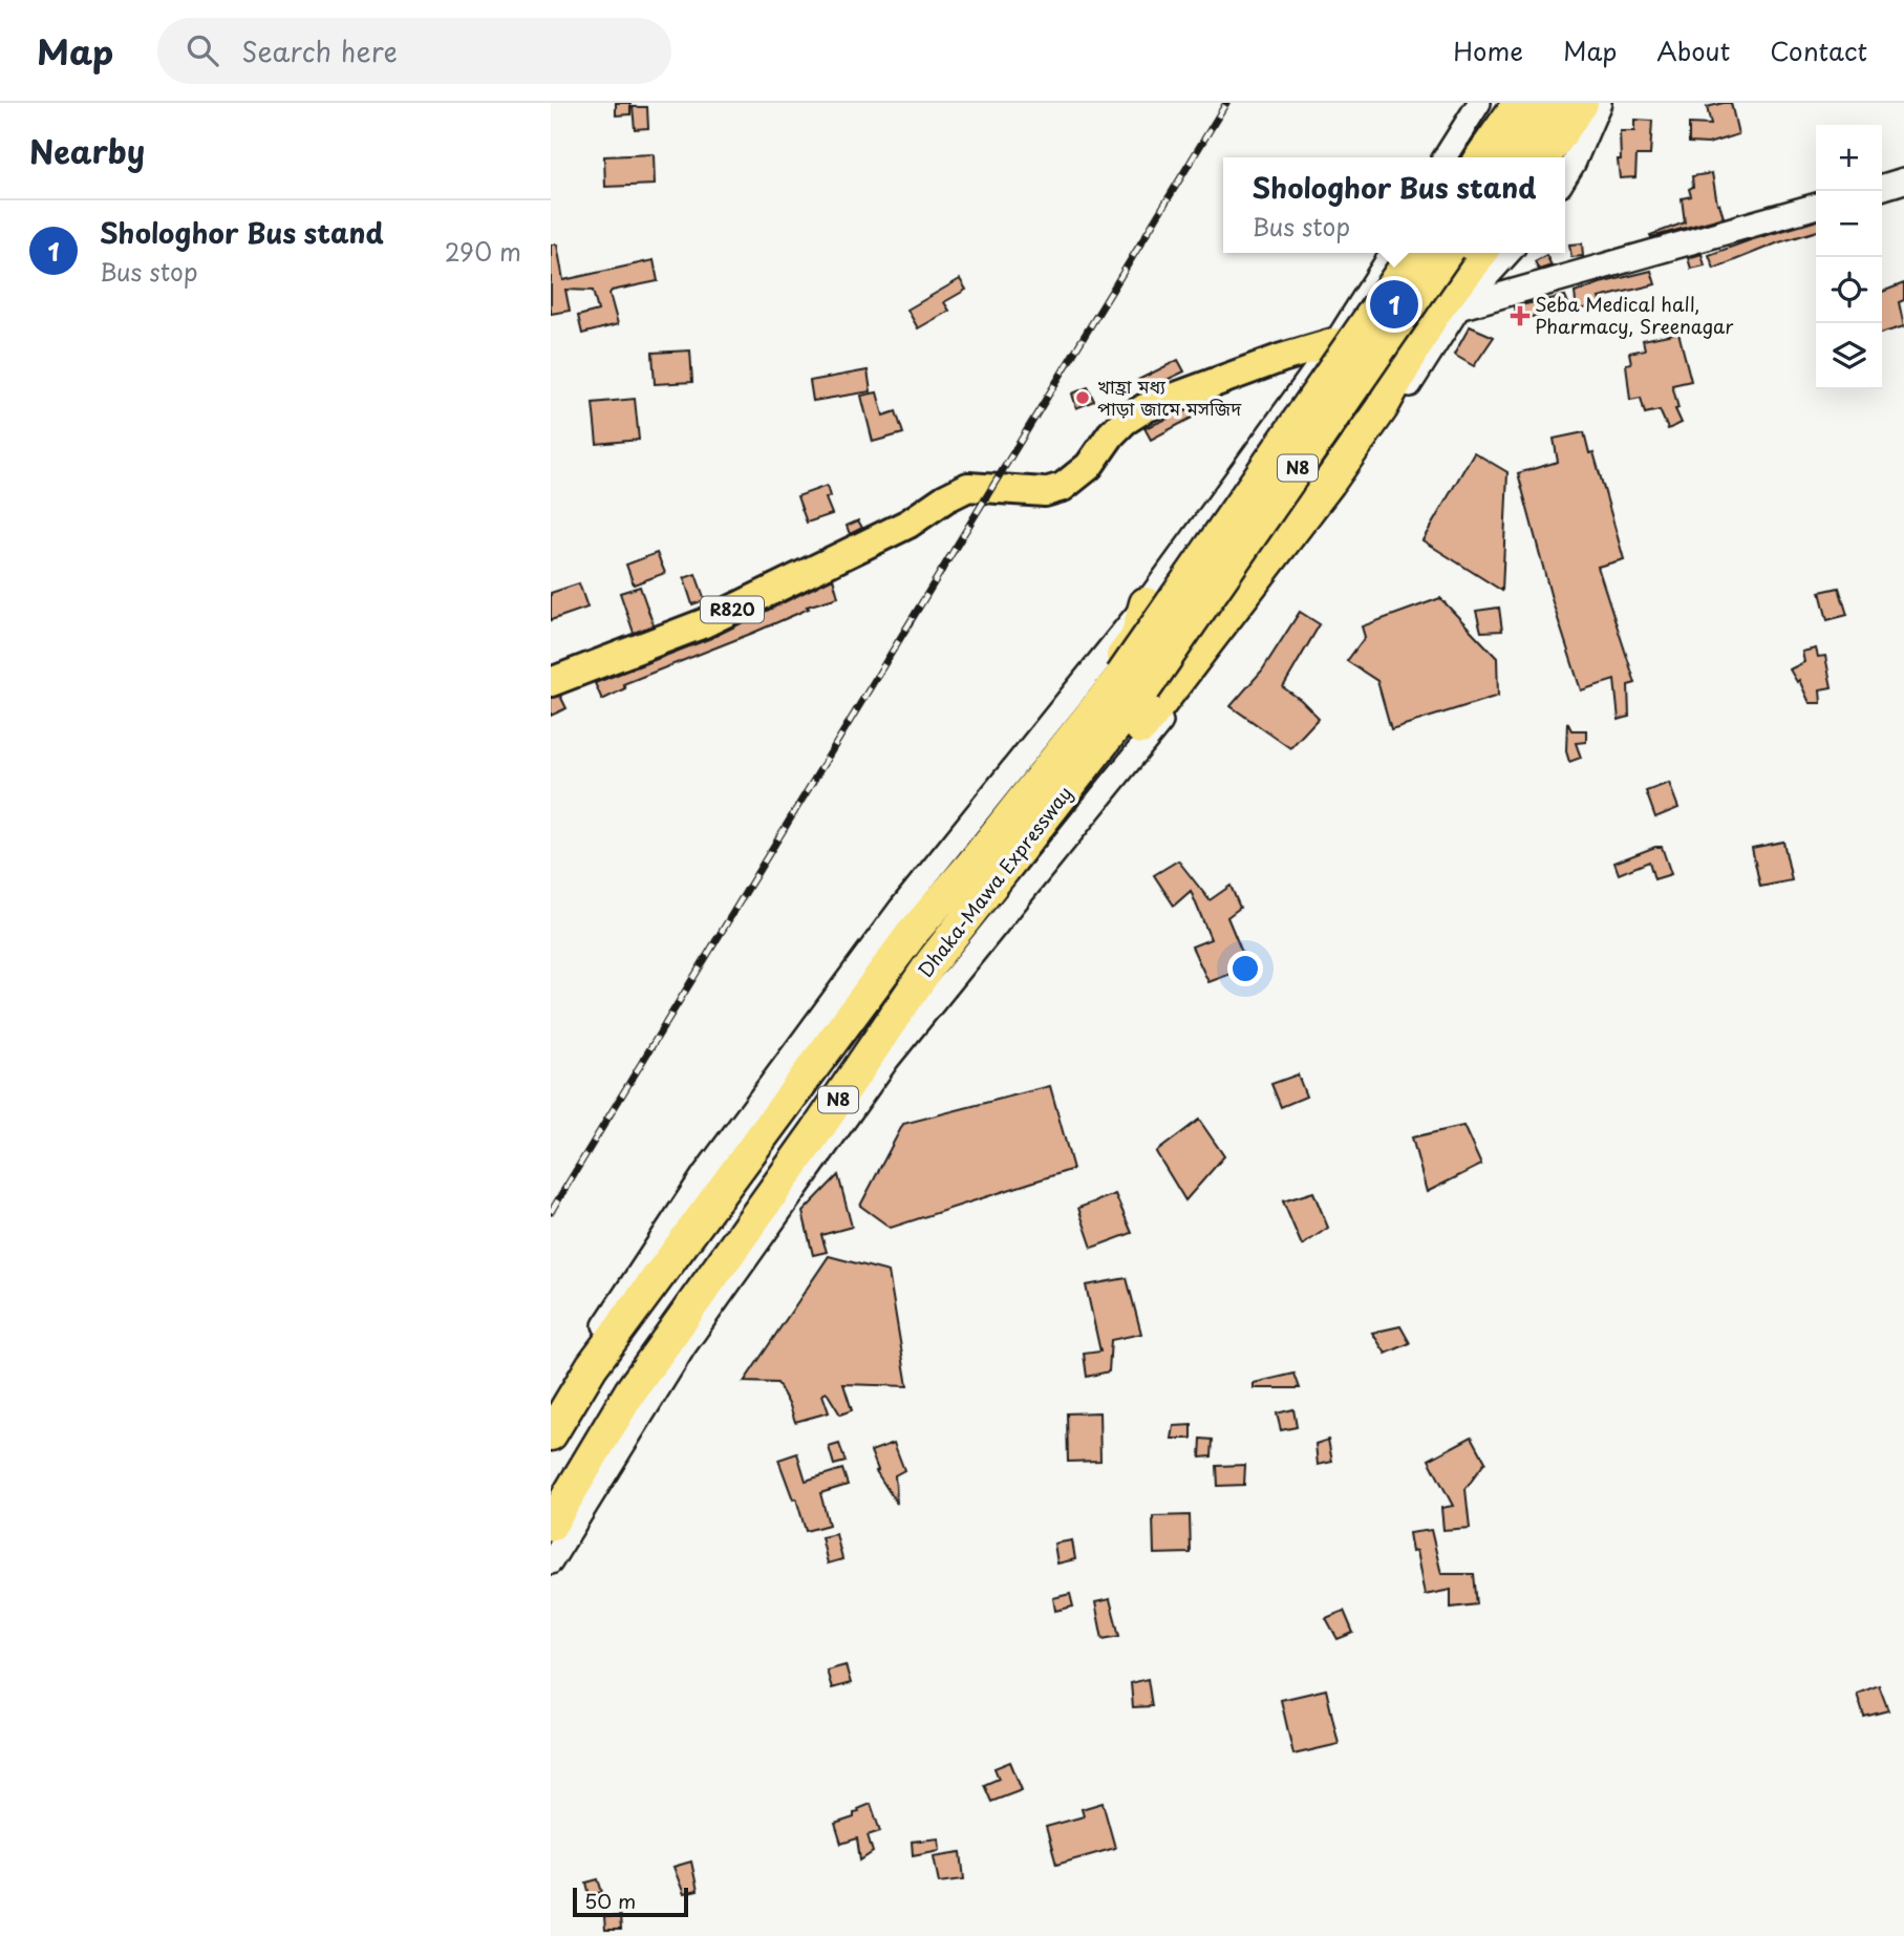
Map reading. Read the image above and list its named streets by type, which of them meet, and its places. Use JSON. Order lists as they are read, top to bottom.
{
  "streets": {
    "highway": ["N8", "Dhaka-Mawa Expressway"],
    "main road": ["R820"]
  },
  "places": {
    "health": ["Seba Medical hall, Pharmacy, Sreenagar"],
    "other": ["খাহ্রা মধ্য পাড়া জামে মসজিদ"]
  },
  "scale_bar": "50 m",
  "page": {
    "header": "Map",
    "search": "Search here",
    "nav": [
      "Home",
      "Map",
      "About",
      "Contact"
    ],
    "heading": "Nearby",
    "map_buttons": ["+", "−"],
    "popup": ["Shologhor Bus stand", "Bus stop"],
    "list": [
      {
        "mark": "1",
        "name": "Shologhor Bus stand",
        "note": "Bus stop",
        "value": "290 m"
      }
    ],
    "pins": "1",
    "scale": "50 m"
  }
}
